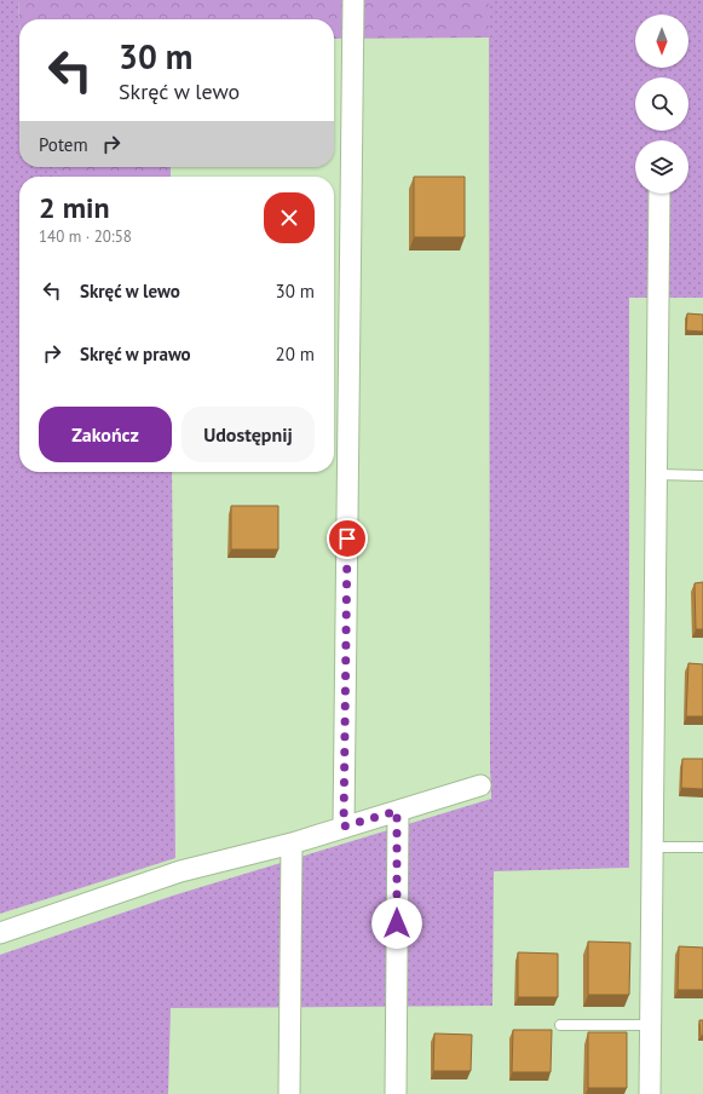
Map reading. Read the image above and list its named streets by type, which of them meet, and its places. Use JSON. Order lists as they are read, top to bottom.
{
  "north": "bottom",
  "page": {
    "turn": ["30 m", "Skręć w lewo"],
    "then": "Potem",
    "heading": ["2 min", "140 m · 20:58"],
    "list": [
      {
        "name": "Skręć w lewo",
        "value": "30 m"
      },
      {
        "name": "Skręć w prawo",
        "value": "20 m"
      }
    ],
    "buttons": ["Zakończ", "Udostępnij"]
  }
}
